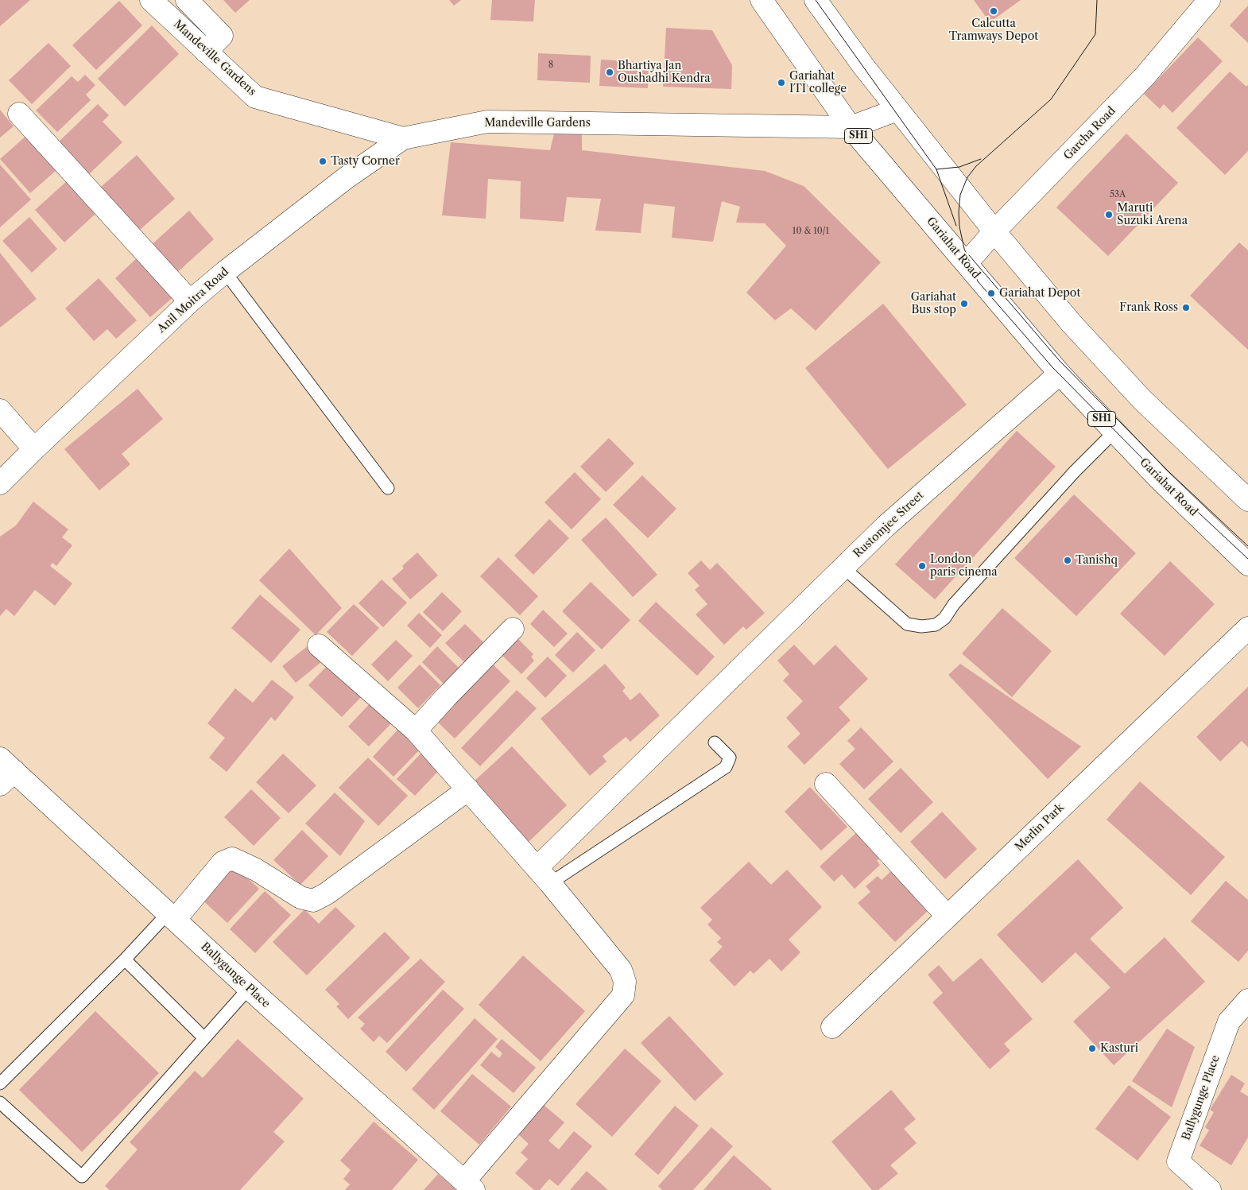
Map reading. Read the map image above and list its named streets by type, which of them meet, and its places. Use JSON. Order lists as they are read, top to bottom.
{
  "streets": {
    "street": [
      "Mandeville Gardens",
      "Garcha Road",
      "SH1",
      "Gariahat Road",
      "Anil Moitra Road",
      "Rustomjee Street",
      "Merlin Park",
      "Ballygunge Place"
    ]
  },
  "crossings": [
    ["Mandeville Gardens", "Gariahat Road"],
    ["Mandeville Gardens", "Anil Moitra Road"],
    ["Garcha Road", "Gariahat Road"],
    ["Gariahat Road", "Rustomjee Street"]
  ],
  "places": [
    "Calcutta Tramways Depot",
    "Bhartiya Jan Oushadhi Kendra",
    "Gariahat ITI college",
    "Tasty Corner",
    "Maruti Suzuki Arena",
    "Gariahat Depot",
    "Gariahat Bus stop",
    "Frank Ross",
    "Tanishq",
    "London paris cinema",
    "Kasturi"
  ],
  "house_numbers": ["8", "53A", "10 & 10/1"]
}
